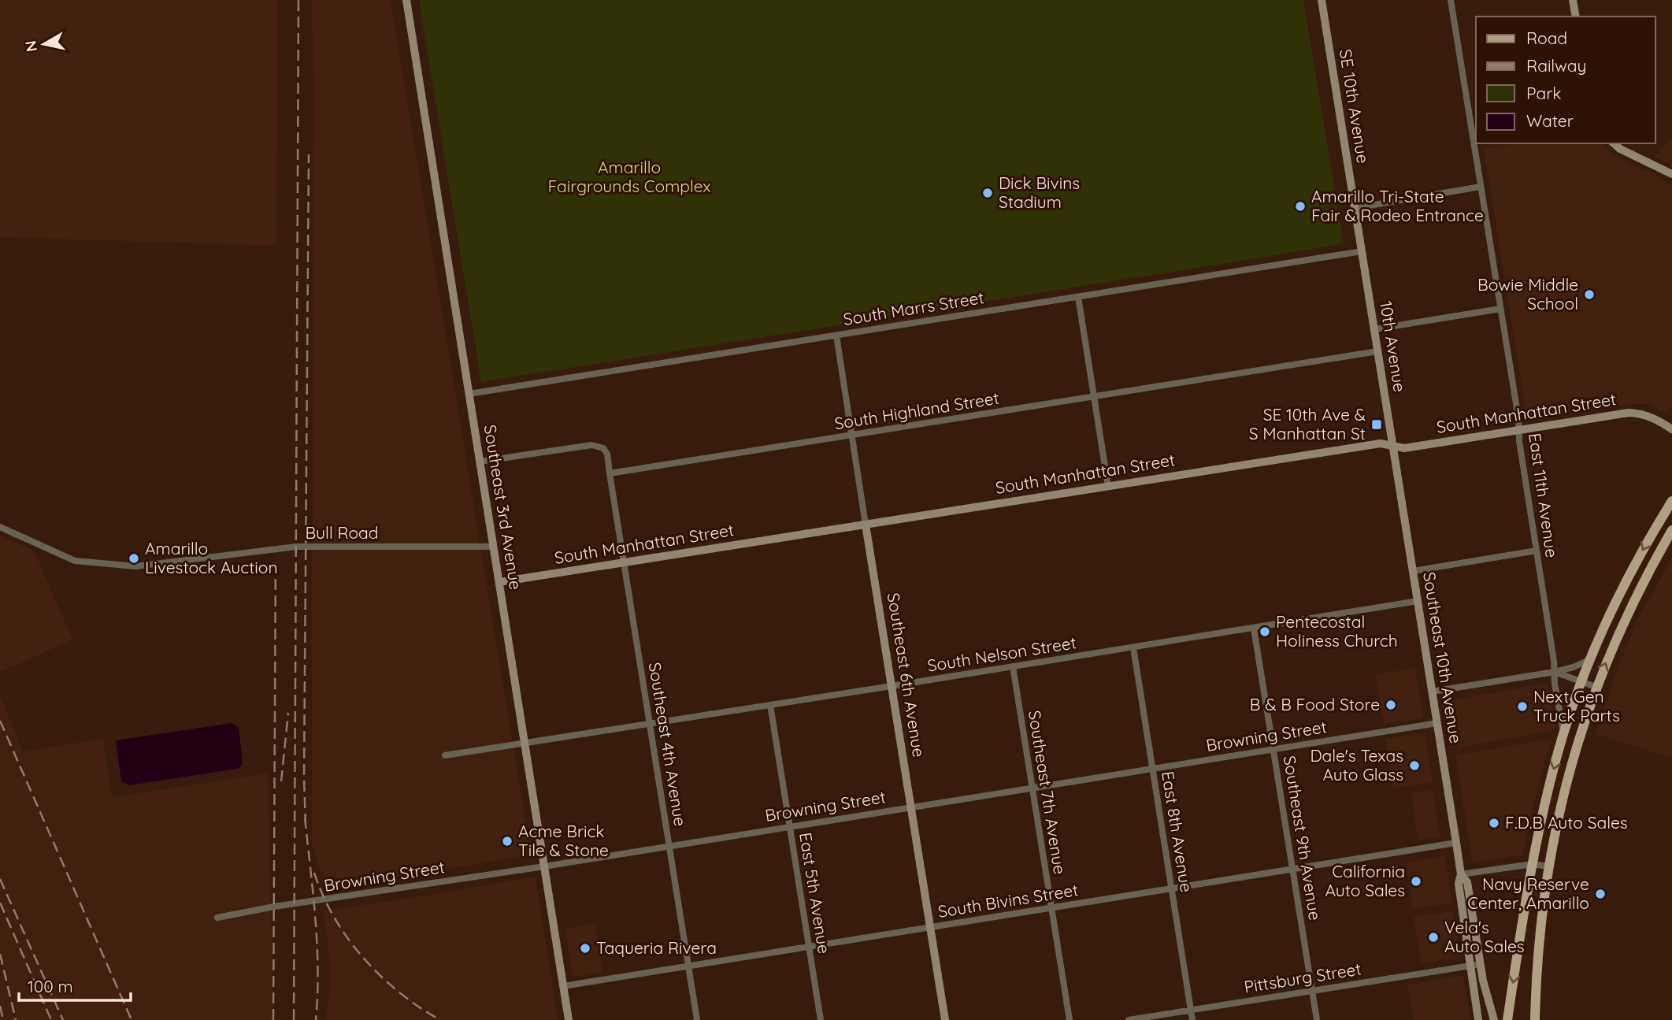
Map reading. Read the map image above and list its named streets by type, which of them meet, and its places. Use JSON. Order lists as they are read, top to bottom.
{
  "streets": {
    "main road": [
      "SE 10th Avenue",
      "10th Avenue",
      "South Manhattan Street",
      "Southeast 3rd Avenue",
      "Southeast 10th Avenue",
      "Southeast 6th Avenue"
    ],
    "street": [
      "South Marrs Street",
      "South Highland Street",
      "East 11th Avenue",
      "Bull Road",
      "South Nelson Street",
      "Browning Street",
      "Southeast 4th Avenue",
      "Southeast 7th Avenue",
      "East 8th Avenue",
      "Southeast 9th Avenue",
      "East 5th Avenue",
      "South Bivins Street",
      "Pittsburg Street"
    ]
  },
  "crossings": [
    ["SE 10th Avenue", "South Marrs Street"],
    ["SE 10th Avenue", "10th Avenue"],
    ["South Marrs Street", "10th Avenue"],
    ["South Marrs Street", "Southeast 3rd Avenue"],
    ["South Marrs Street", "Southeast 6th Avenue"],
    ["10th Avenue", "South Highland Street"],
    ["10th Avenue", "South Manhattan Street"],
    ["10th Avenue", "Southeast 10th Avenue"],
    ["South Highland Street", "Southeast 6th Avenue"],
    ["South Highland Street", "Southeast 4th Avenue"],
    ["South Manhattan Street", "East 11th Avenue"],
    ["South Manhattan Street", "Southeast 3rd Avenue"],
    ["South Manhattan Street", "Southeast 10th Avenue"],
    ["South Manhattan Street", "Southeast 6th Avenue"],
    ["South Manhattan Street", "Southeast 4th Avenue"],
    ["Southeast 3rd Avenue", "Bull Road"],
    ["Southeast 3rd Avenue", "South Nelson Street"],
    ["Southeast 3rd Avenue", "Browning Street"],
    ["Southeast 3rd Avenue", "South Bivins Street"],
    ["South Nelson Street", "Southeast 10th Avenue"],
    ["South Nelson Street", "Southeast 6th Avenue"],
    ["South Nelson Street", "Southeast 4th Avenue"],
    ["South Nelson Street", "Southeast 7th Avenue"],
    ["South Nelson Street", "East 8th Avenue"],
    ["South Nelson Street", "Southeast 9th Avenue"],
    ["South Nelson Street", "East 5th Avenue"],
    ["Southeast 10th Avenue", "Browning Street"],
    ["Southeast 10th Avenue", "South Bivins Street"],
    ["Southeast 6th Avenue", "Browning Street"],
    ["Southeast 6th Avenue", "South Bivins Street"],
    ["Browning Street", "Southeast 4th Avenue"],
    ["Browning Street", "Southeast 7th Avenue"],
    ["Browning Street", "East 8th Avenue"],
    ["Browning Street", "Southeast 9th Avenue"],
    ["Browning Street", "East 5th Avenue"],
    ["Southeast 4th Avenue", "South Bivins Street"],
    ["Southeast 7th Avenue", "South Bivins Street"],
    ["East 8th Avenue", "South Bivins Street"],
    ["East 8th Avenue", "Pittsburg Street"],
    ["Southeast 9th Avenue", "South Bivins Street"],
    ["Southeast 9th Avenue", "Pittsburg Street"],
    ["East 5th Avenue", "South Bivins Street"]
  ],
  "parks": ["Amarillo Fairgrounds Complex"],
  "places": {
    "other": [
      "Dick Bivins Stadium",
      "Amarillo Tri-State Fair & Rodeo Entrance",
      "Bowie Middle School",
      "Amarillo Livestock Auction",
      "Pentecostal Holiness Church",
      "B & B Food Store",
      "Next Gen Truck Parts",
      "Dale's Texas Auto Glass",
      "F.D.B Auto Sales",
      "Acme Brick Tile & Stone",
      "California Auto Sales",
      "Navy Reserve Center, Amarillo",
      "Vela's Auto Sales",
      "Taqueria Rivera"
    ],
    "transit": ["SE 10th Ave & S Manhattan St"]
  },
  "legend": [
    "Road",
    "Railway",
    "Park",
    "Water"
  ],
  "scale_bar": "100 m",
  "north": "left"
}
